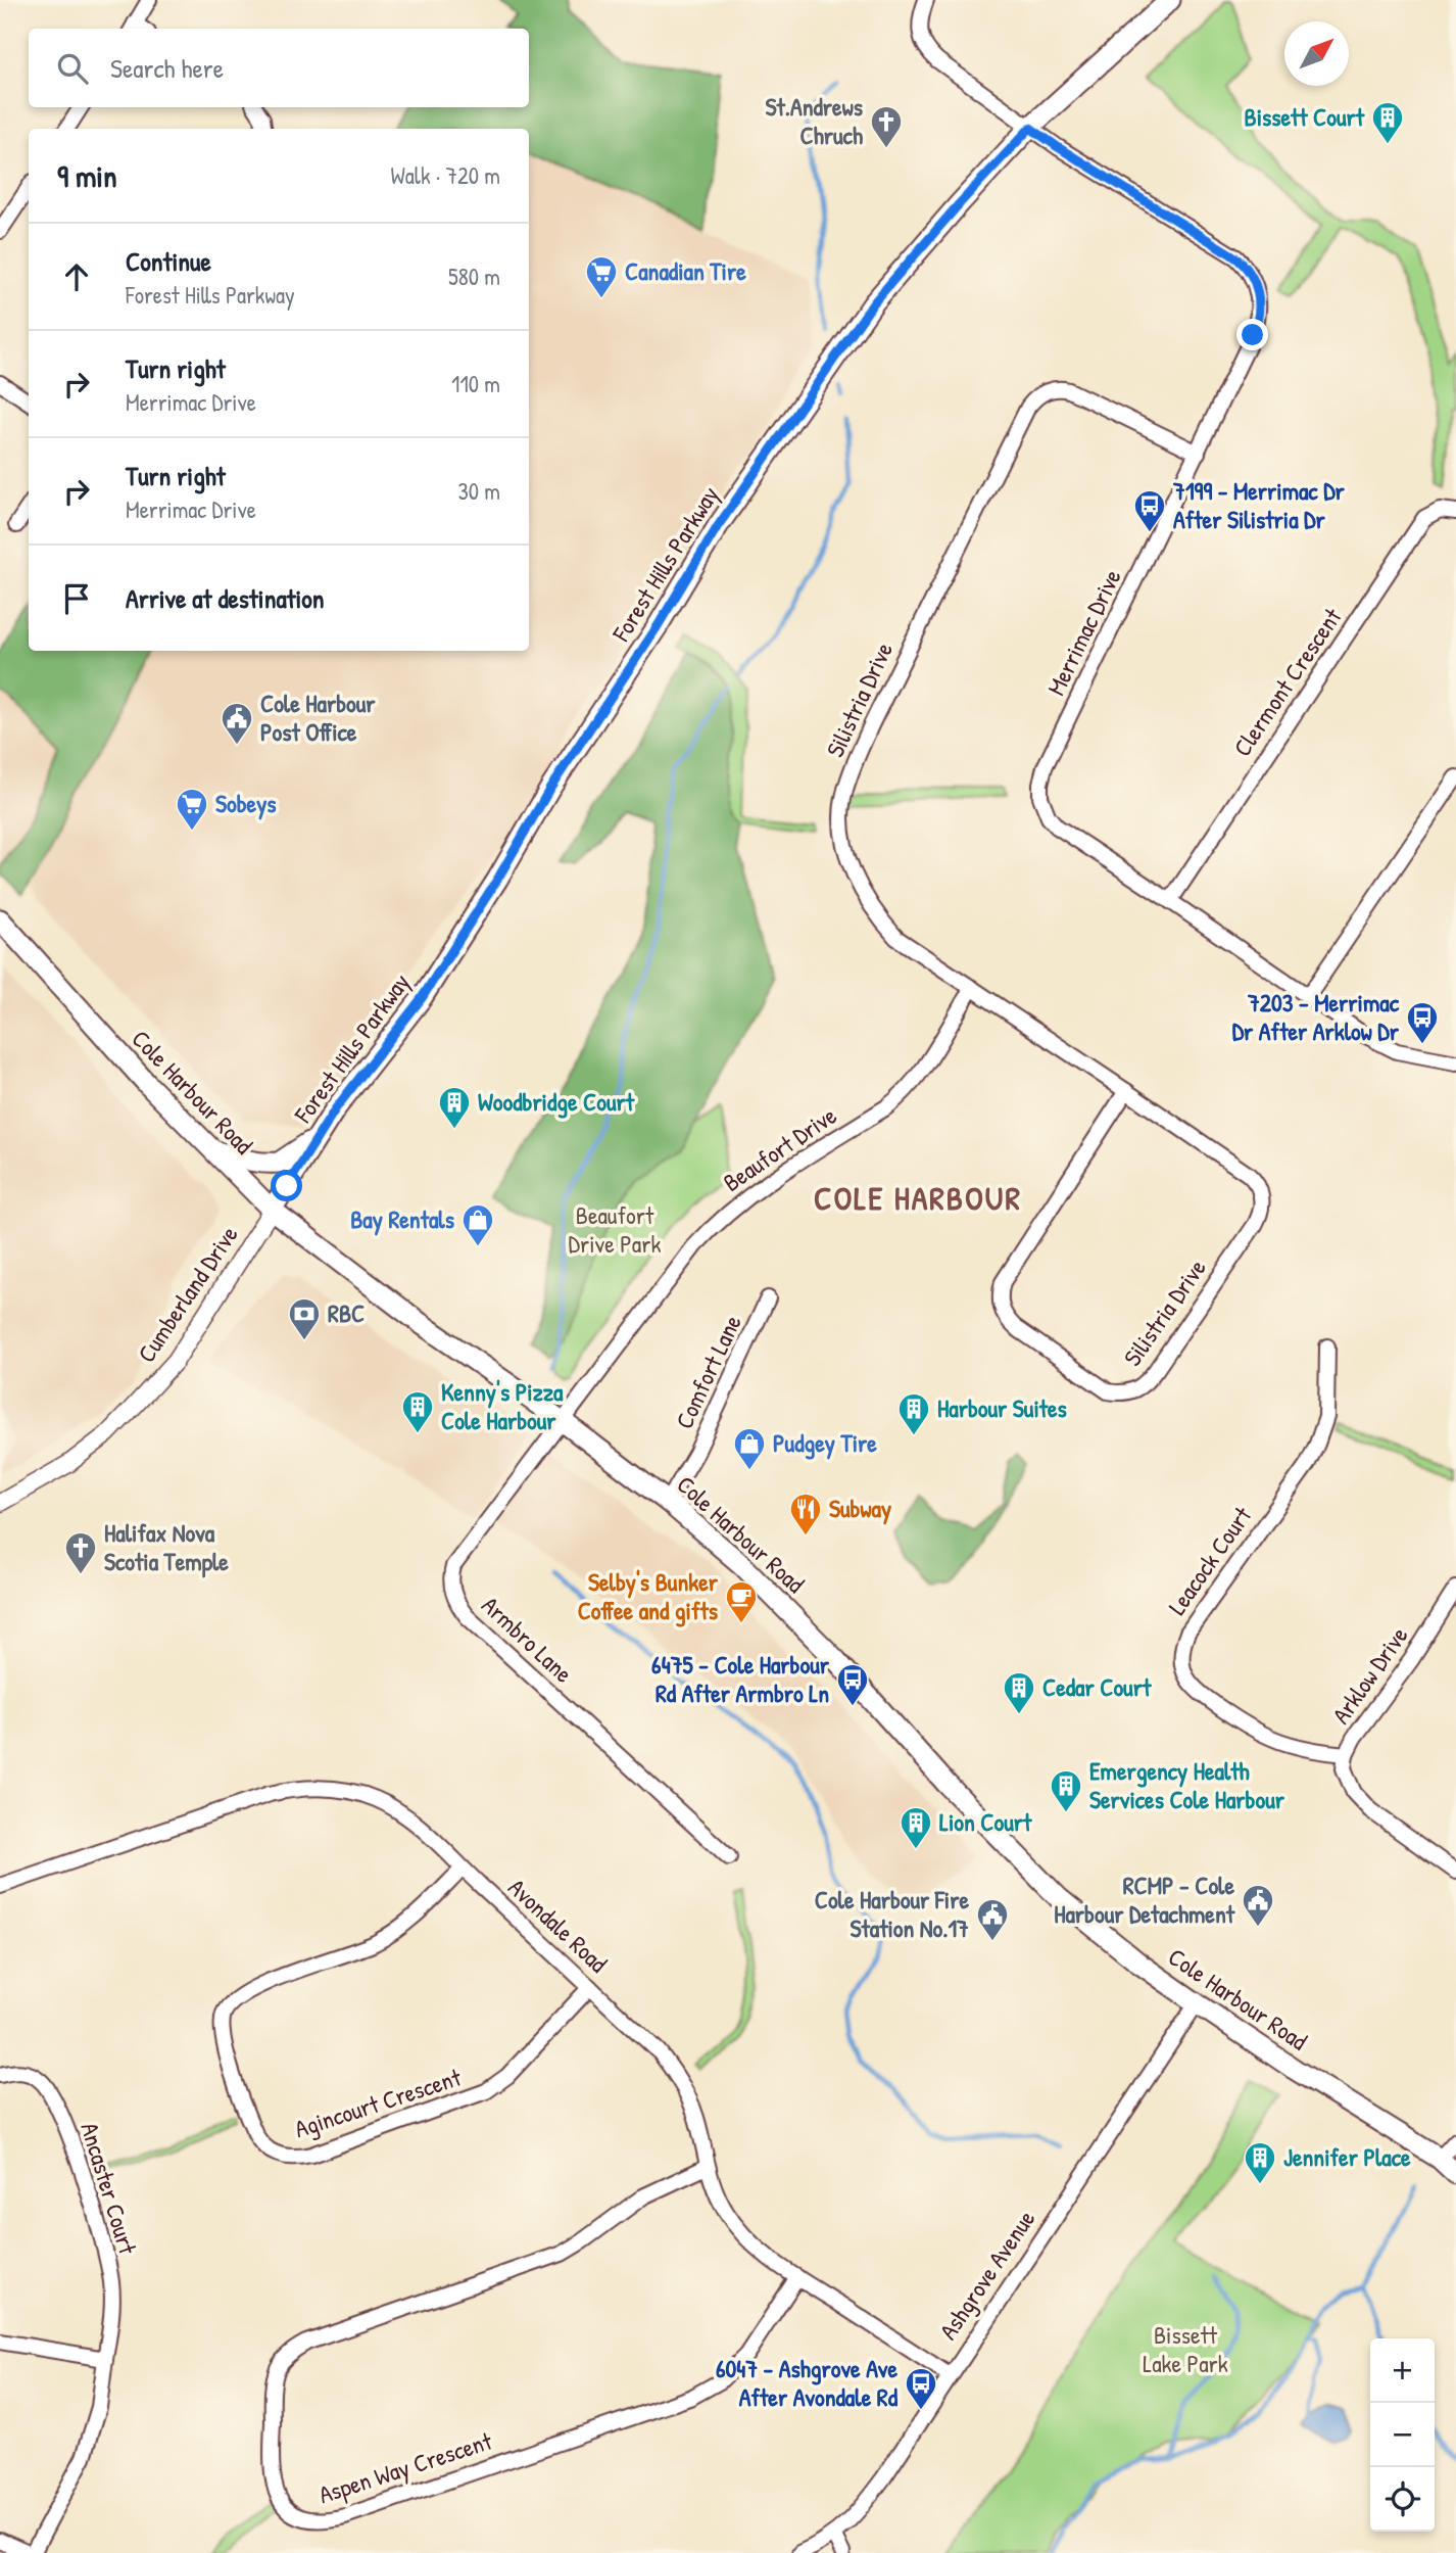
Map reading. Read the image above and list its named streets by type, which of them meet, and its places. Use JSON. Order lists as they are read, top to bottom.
{
  "streets": {
    "main road": ["Forest Hills Parkway", "Cole Harbour Road"],
    "street": [
      "Merrimac Drive",
      "Clermont Crescent",
      "Silistria Drive",
      "Beaufort Drive",
      "Cumberland Drive",
      "Comfort Lane",
      "Leacock Court",
      "Armbro Lane",
      "Arklow Drive",
      "Avondale Road",
      "Agincourt Crescent",
      "Ancaster Court",
      "Ashgrove Avenue",
      "Aspen Way Crescent"
    ]
  },
  "crossings": [
    ["Forest Hills Parkway", "Merrimac Drive"],
    ["Forest Hills Parkway", "Cole Harbour Road"],
    ["Forest Hills Parkway", "Cumberland Drive"],
    ["Merrimac Drive", "Clermont Crescent"],
    ["Merrimac Drive", "Silistria Drive"],
    ["Silistria Drive", "Beaufort Drive"],
    ["Cole Harbour Road", "Beaufort Drive"],
    ["Cole Harbour Road", "Cumberland Drive"],
    ["Cole Harbour Road", "Comfort Lane"],
    ["Cole Harbour Road", "Armbro Lane"],
    ["Cole Harbour Road", "Ashgrove Avenue"],
    ["Beaufort Drive", "Armbro Lane"],
    ["Leacock Court", "Arklow Drive"],
    ["Avondale Road", "Agincourt Crescent"],
    ["Avondale Road", "Ashgrove Avenue"],
    ["Avondale Road", "Aspen Way Crescent"]
  ],
  "districts": ["COLE HARBOUR"],
  "parks": ["Beaufort Drive Park", "Bissett Lake Park"],
  "places": {
    "building": [
      "Bissett Court",
      "Woodbridge Court",
      "Kenny's Pizza Cole Harbour",
      "Harbour Suites",
      "Cedar Court",
      "Emergency Health Services Cole Harbour",
      "Lion Court",
      "Jennifer Place"
    ],
    "church": ["St.Andrews Chruch", "Halifax Nova Scotia Temple"],
    "supermarket": ["Canadian Tire", "Sobeys"],
    "bus stop": [
      "7199 - Merrimac Dr After Silistria Dr",
      "7203 - Merrimac Dr After Arklow Dr",
      "6475 - Cole Harbour Rd After Armbro Ln",
      "6047 - Ashgrove Ave After Avondale Rd"
    ],
    "public building": ["Cole Harbour Post Office", "RCMP - Cole Harbour Detachment", "Cole Harbour Fire Station No.17"],
    "shop": ["Bay Rentals", "Pudgey Tire"],
    "bank": ["RBC"],
    "restaurant": ["Subway"],
    "cafe": ["Selby's Bunker Coffee and gifts"]
  },
  "north": "top right",
  "page": {
    "search": "Search here",
    "heading": ["9 min", "Walk · 720 m"],
    "list": [
      ["Continue", "Forest Hills Parkway", "580 m"],
      ["Turn right", "Merrimac Drive", "110 m"],
      ["Turn right", "Merrimac Drive", "30 m"],
      "Arrive at destination"
    ],
    "map_buttons": ["+", "−"]
  }
}
